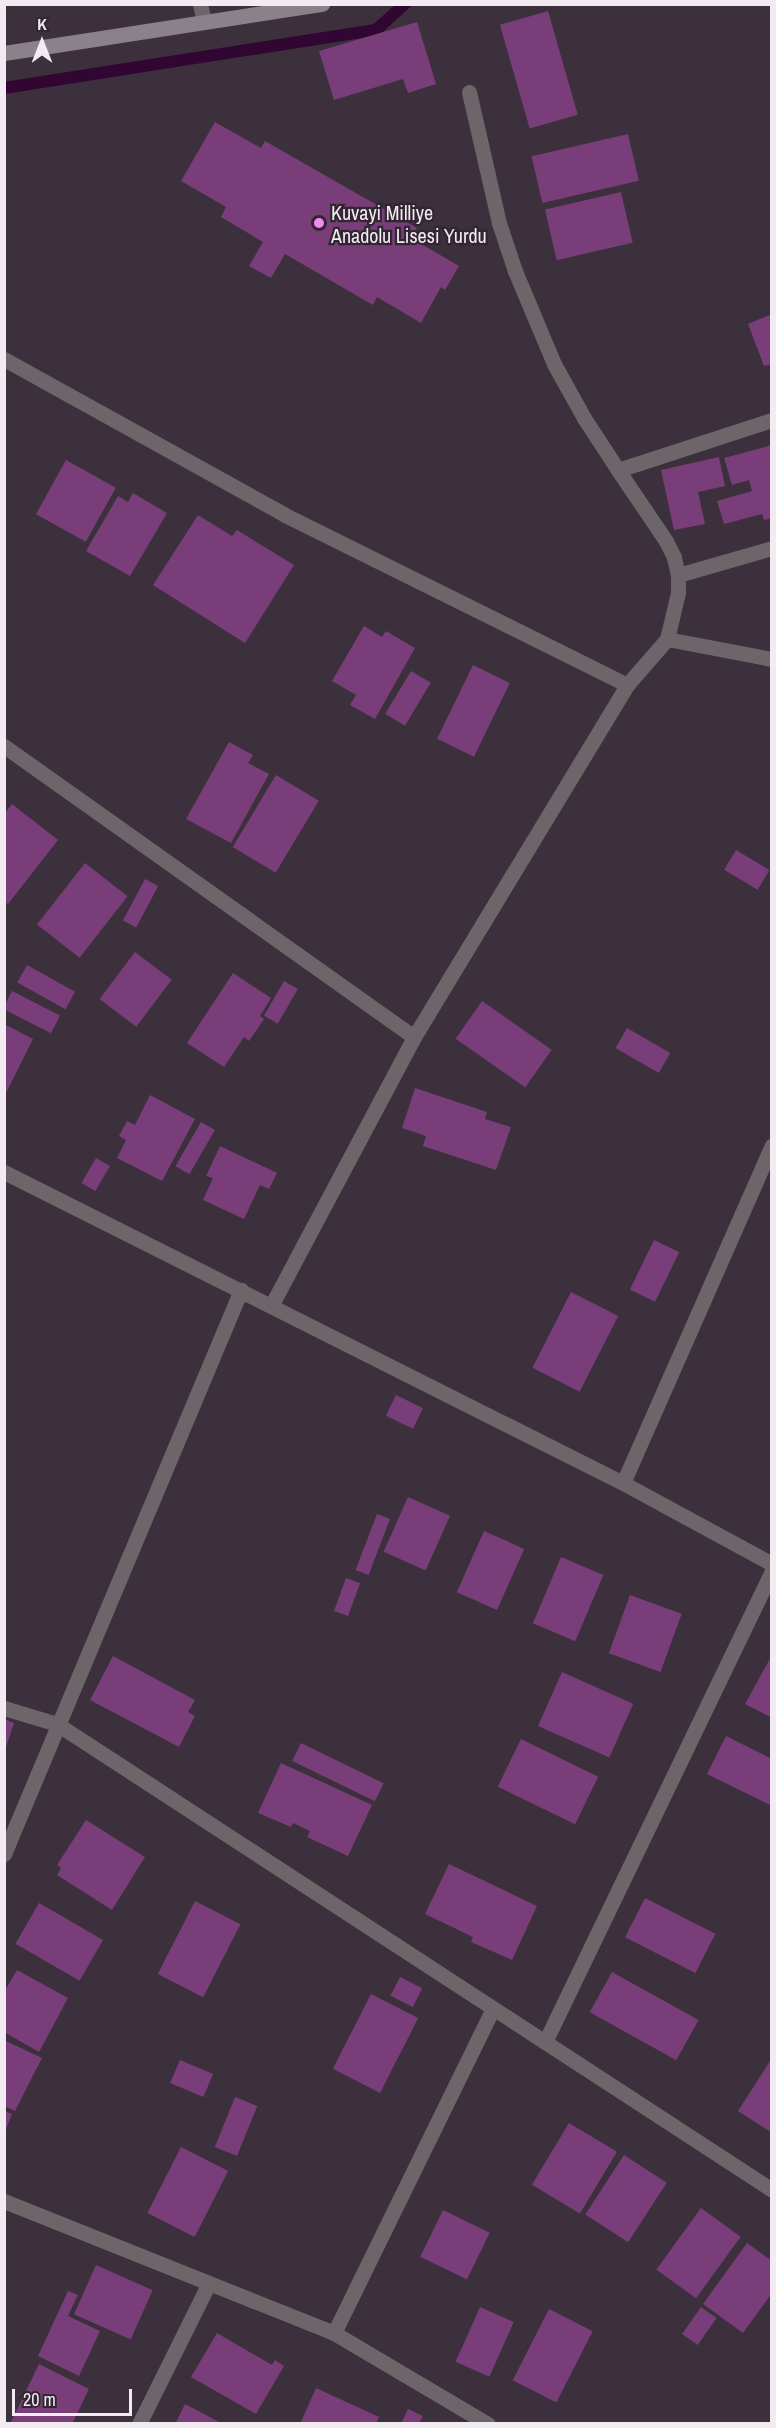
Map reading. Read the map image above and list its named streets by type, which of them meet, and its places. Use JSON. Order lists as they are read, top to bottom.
{
  "places": ["Kuvayi Milliye Anadolu Lisesi Yurdu"],
  "scale_bar": "20 m",
  "north": "top"
}
